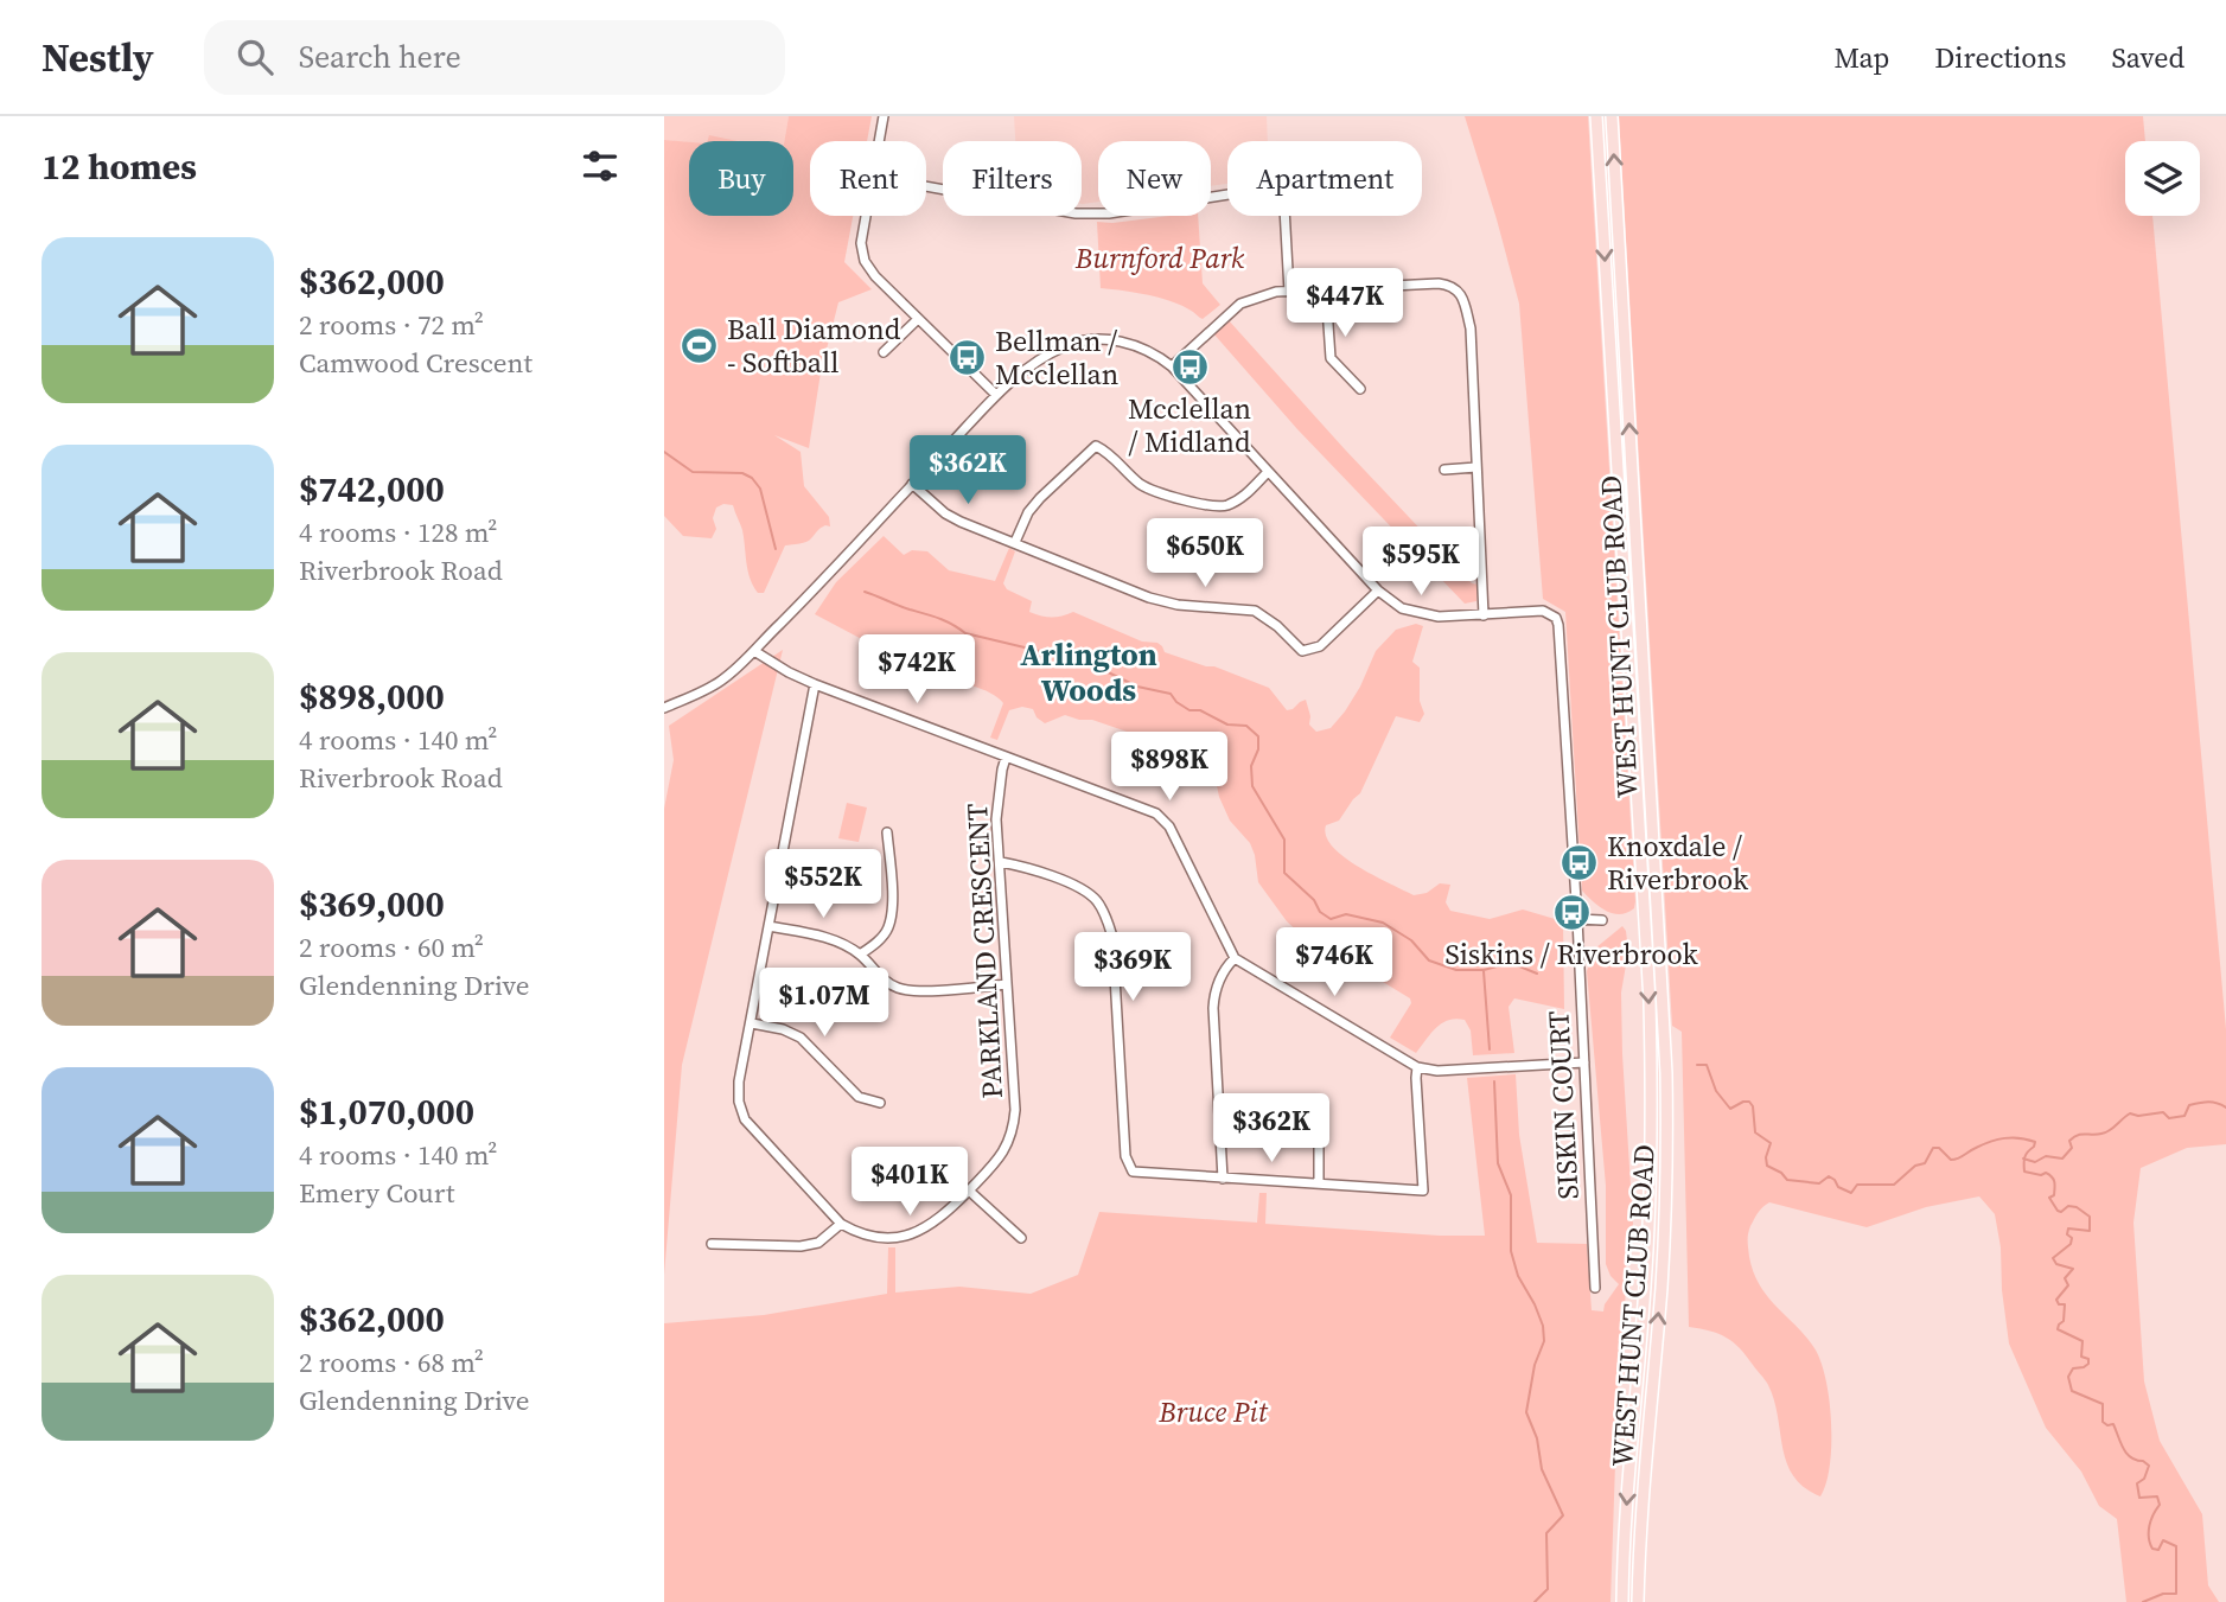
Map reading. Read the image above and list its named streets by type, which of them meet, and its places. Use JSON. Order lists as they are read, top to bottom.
{
  "streets": {
    "main road": ["WEST HUNT CLUB ROAD"],
    "street": ["PARKLAND CRESCENT", "SISKIN COURT"]
  },
  "districts": ["Arlington Woods"],
  "parks": ["Burnford Park", "Bruce Pit"],
  "places": {
    "sports": ["Ball Diamond - Softball"],
    "bus stop": [
      "Bellman / Mcclellan",
      "Mcclellan / Midland",
      "Knoxdale / Riverbrook",
      "Siskins / Riverbrook"
    ]
  },
  "page": {
    "header": "Nestly",
    "search": "Search here",
    "nav": ["Map", "Directions", "Saved"],
    "heading": "12 homes",
    "chip": [
      "Buy",
      "Rent",
      "Filters",
      "New",
      "Apartment"
    ],
    "list": [
      {
        "name": "$362,000",
        "note": "2 rooms · 72 m² · Camwood Crescent"
      },
      {
        "name": "$742,000",
        "note": "4 rooms · 128 m² · Riverbrook Road"
      },
      {
        "name": "$898,000",
        "note": "4 rooms · 140 m² · Riverbrook Road"
      },
      {
        "name": "$369,000",
        "note": "2 rooms · 60 m² · Glendenning Drive"
      },
      {
        "name": "$1,070,000",
        "note": "4 rooms · 140 m² · Emery Court"
      },
      {
        "name": "$362,000",
        "note": "2 rooms · 68 m² · Glendenning Drive"
      }
    ],
    "price": [
      "$447K",
      "$362K",
      "$650K",
      "$595K",
      "$742K",
      "$898K",
      "$552K",
      "$746K",
      "$369K",
      "$1.07M",
      "$362K",
      "$401K"
    ]
  }
}
